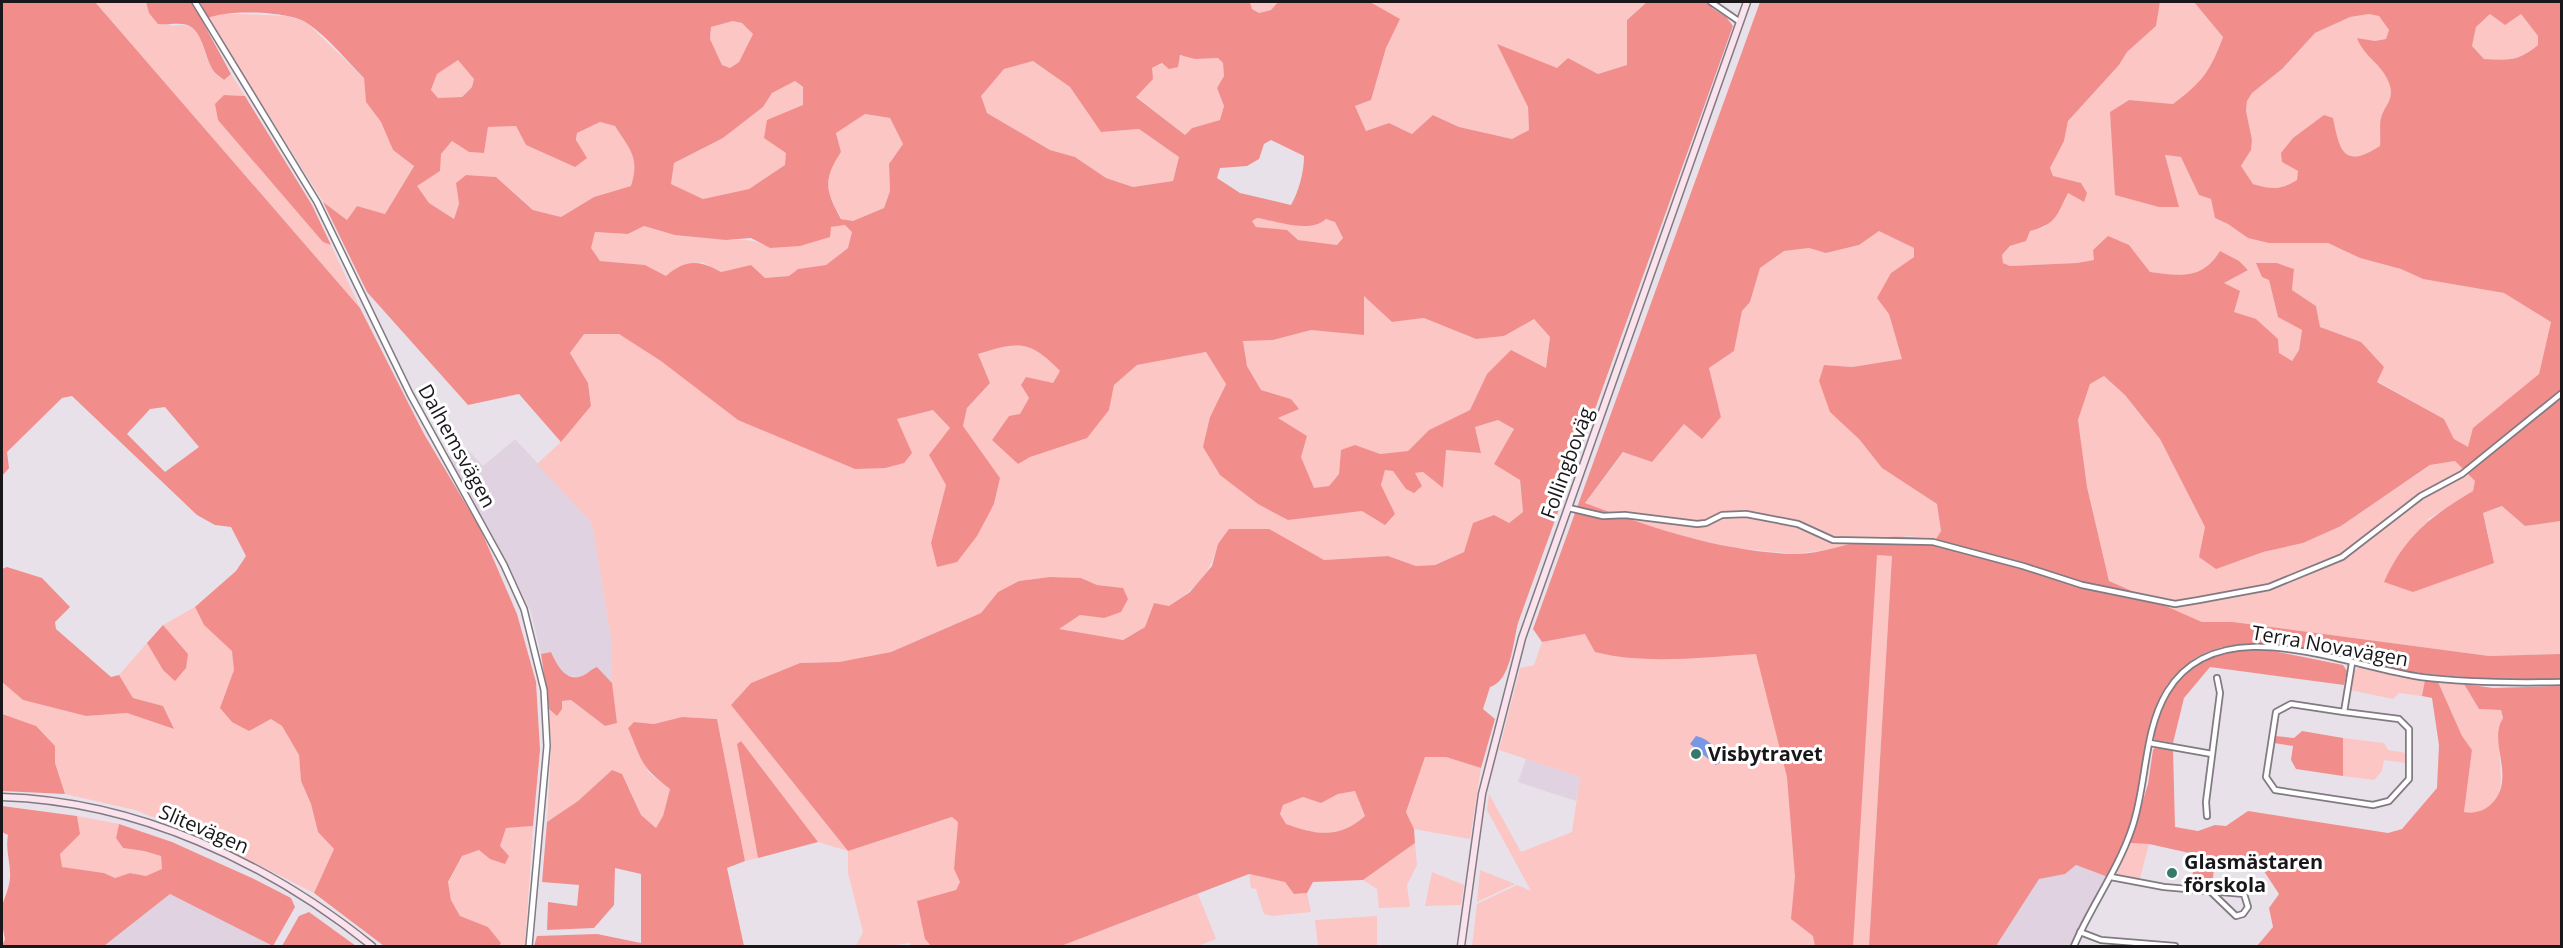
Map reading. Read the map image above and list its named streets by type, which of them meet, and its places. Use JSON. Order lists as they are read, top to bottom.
{
  "streets": {
    "main road": ["Follingboväg", "Slitevägen"],
    "street": ["Dalhemsvägen", "Terra Novavägen"]
  },
  "places": ["Visbytravet", "Glasmästaren förskola"]
}
